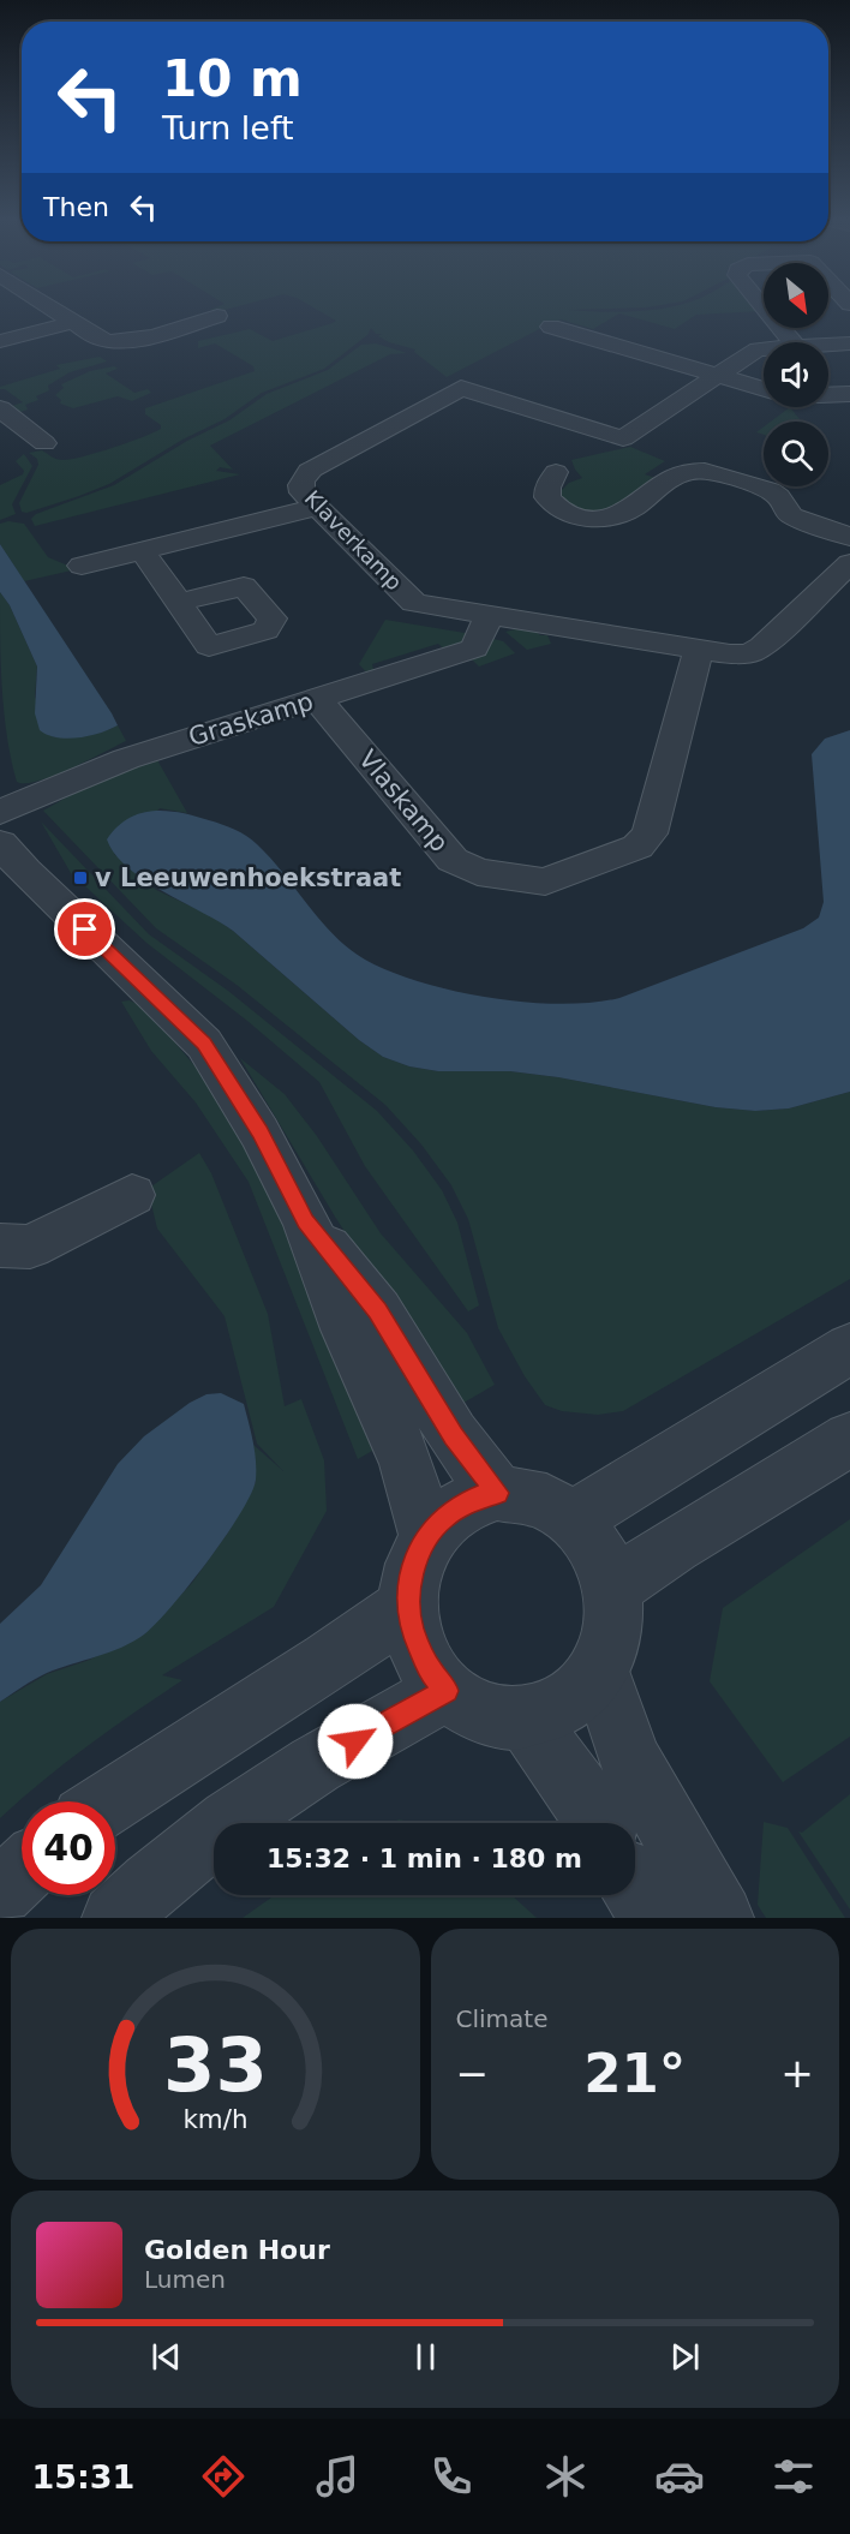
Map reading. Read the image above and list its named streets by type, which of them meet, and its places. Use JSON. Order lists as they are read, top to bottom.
{
  "streets": {
    "street": ["Klaverkamp", "Graskamp", "Vlaskamp"]
  },
  "crossings": [
    ["Klaverkamp", "Graskamp"],
    ["Klaverkamp", "Vlaskamp"],
    ["Graskamp", "Vlaskamp"]
  ],
  "places": {
    "transit": ["v Leeuwenhoekstraat"]
  },
  "north": "bottom right",
  "page": {
    "turn": ["10 m", "Turn left"],
    "then": "Then",
    "limit": "40",
    "trip": "15:32 · 1 min · 180 m",
    "tile": "Climate",
    "heat": ["−", "21°", "+"],
    "song": ["Golden Hour", "Lumen"],
    "tabs": "15:31",
    "gauge": ["33", "km/h"]
  }
}
